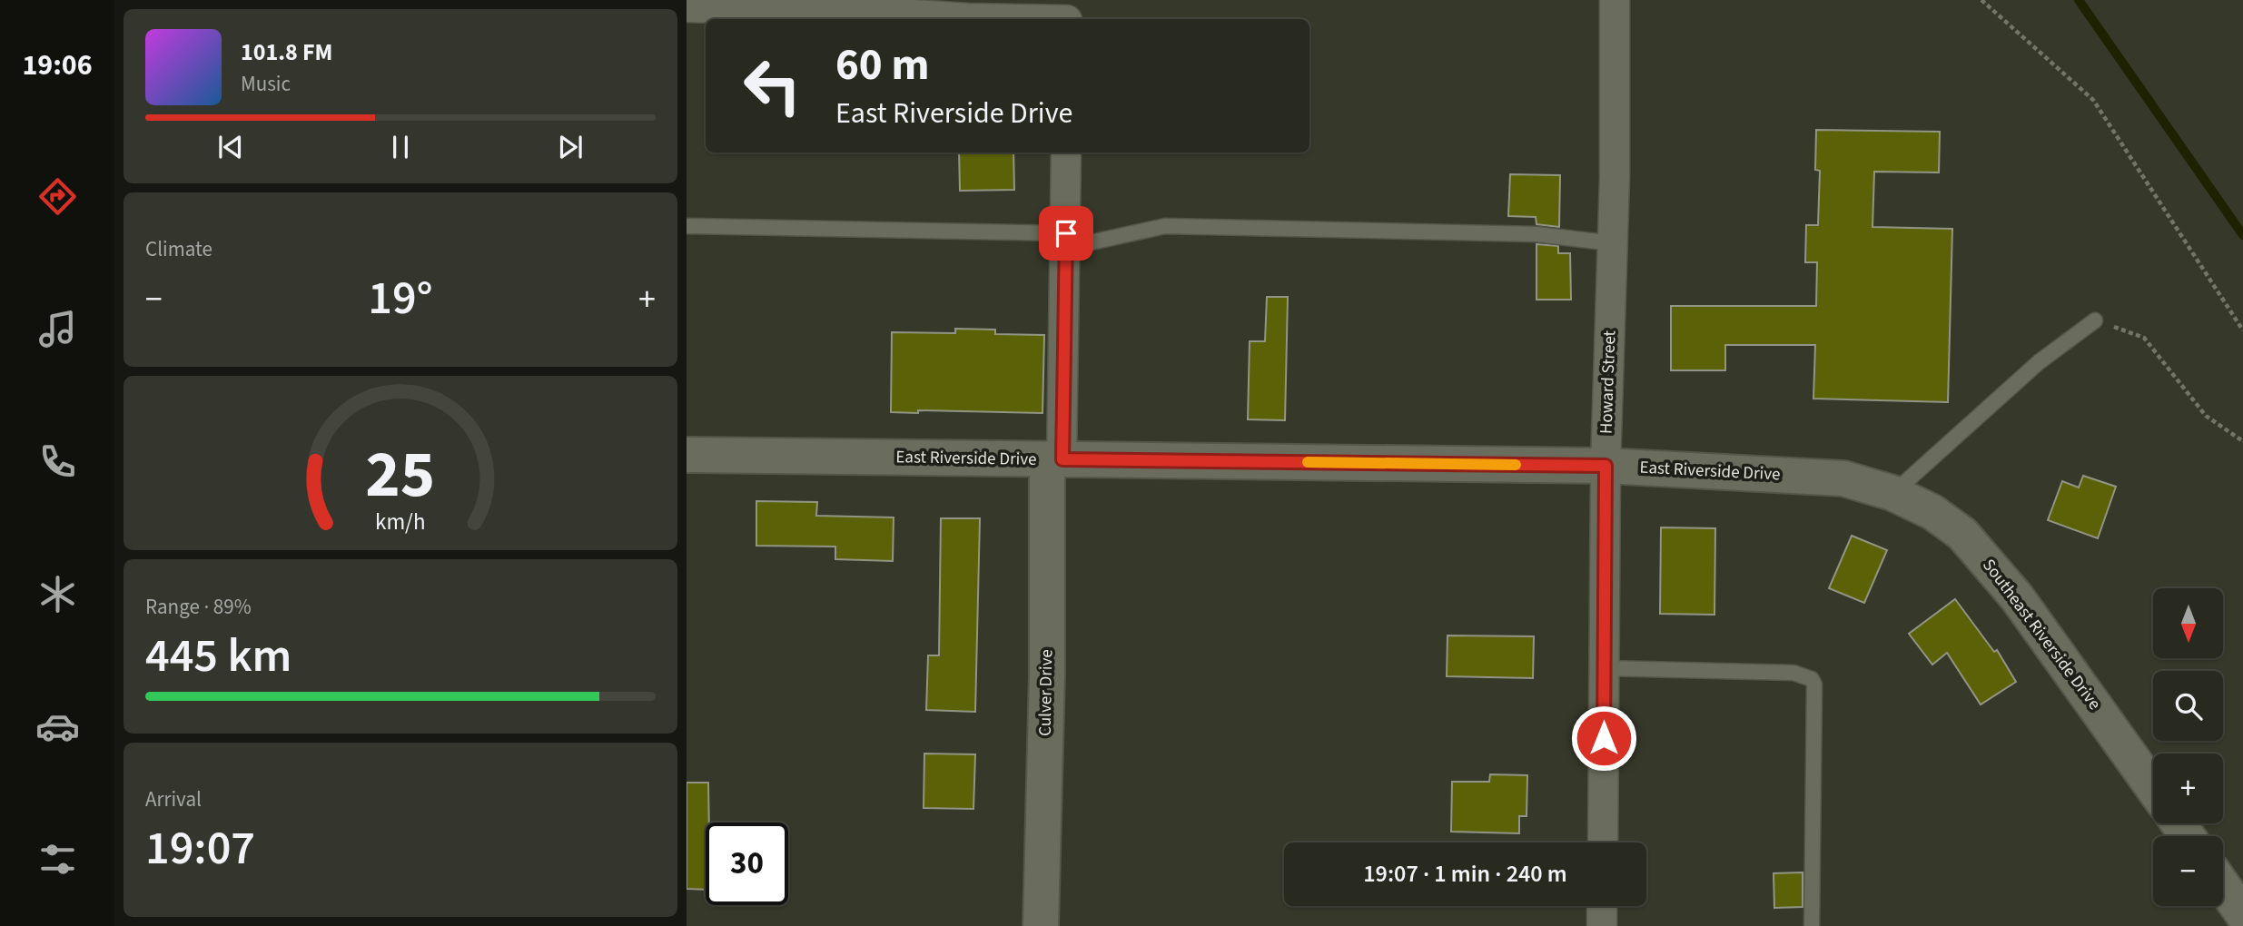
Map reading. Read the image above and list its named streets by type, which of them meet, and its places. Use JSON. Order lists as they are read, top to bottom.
{
  "streets": {
    "street": [
      "Howard Street",
      "East Riverside Drive",
      "Southeast Riverside Drive",
      "Culver Drive"
    ]
  },
  "crossings": [
    ["Howard Street", "East Riverside Drive"],
    ["East Riverside Drive", "Southeast Riverside Drive"],
    ["East Riverside Drive", "Culver Drive"]
  ],
  "north": "bottom",
  "page": {
    "tabs": "19:06",
    "turn": ["60 m", "East Riverside Drive"],
    "song": ["101.8 FM", "Music"],
    "tile": [
      "Climate",
      ["Range · 89%", "445 km"],
      ["Arrival", "19:07"]
    ],
    "heat": ["−", "19°", "+"],
    "map_buttons": ["+", "−"],
    "limit": "30",
    "trip": "19:07 · 1 min · 240 m",
    "gauge": ["25", "km/h"]
  }
}
